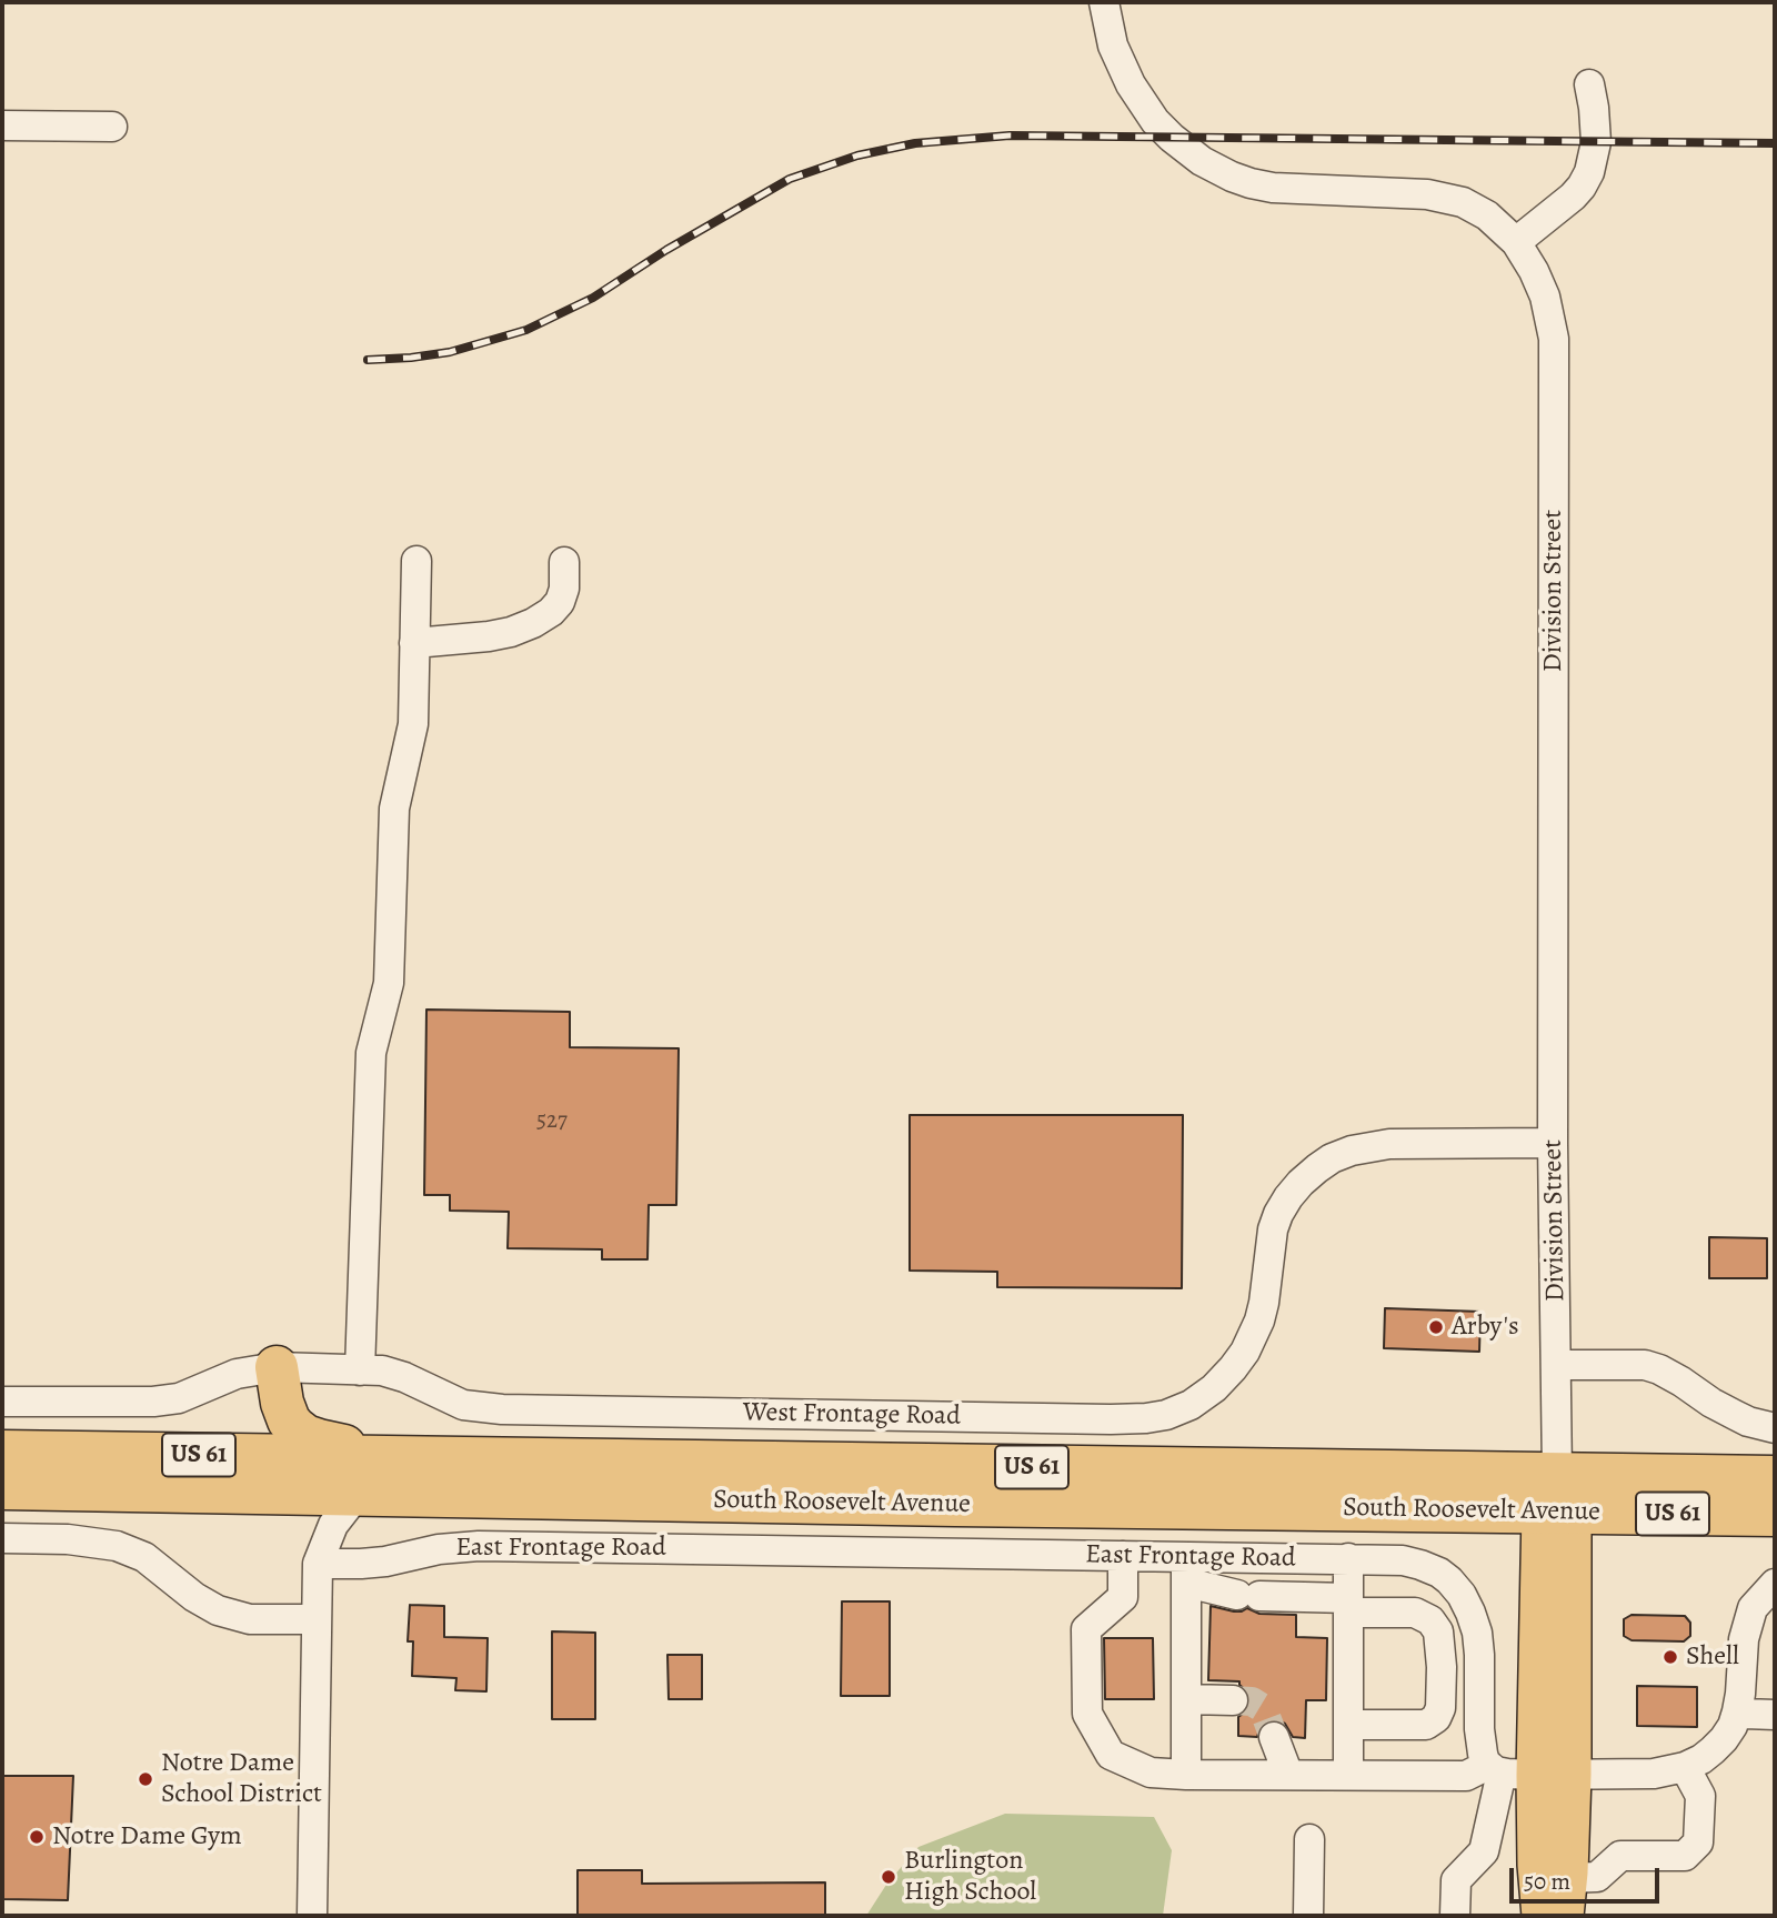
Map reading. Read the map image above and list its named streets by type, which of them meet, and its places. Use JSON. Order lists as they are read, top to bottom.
{
  "streets": {
    "highway": ["US 61", "South Roosevelt Avenue"],
    "main road": ["Division Street"],
    "street": ["West Frontage Road", "East Frontage Road"]
  },
  "crossings": [
    ["Division Street", "West Frontage Road"],
    ["Division Street", "South Roosevelt Avenue"],
    ["Division Street", "East Frontage Road"]
  ],
  "places": [
    "Arby's",
    "Shell",
    "Notre Dame School District",
    "Notre Dame Gym",
    "Burlington High School"
  ],
  "house_numbers": ["527"],
  "scale_bar": "50 m"
}
